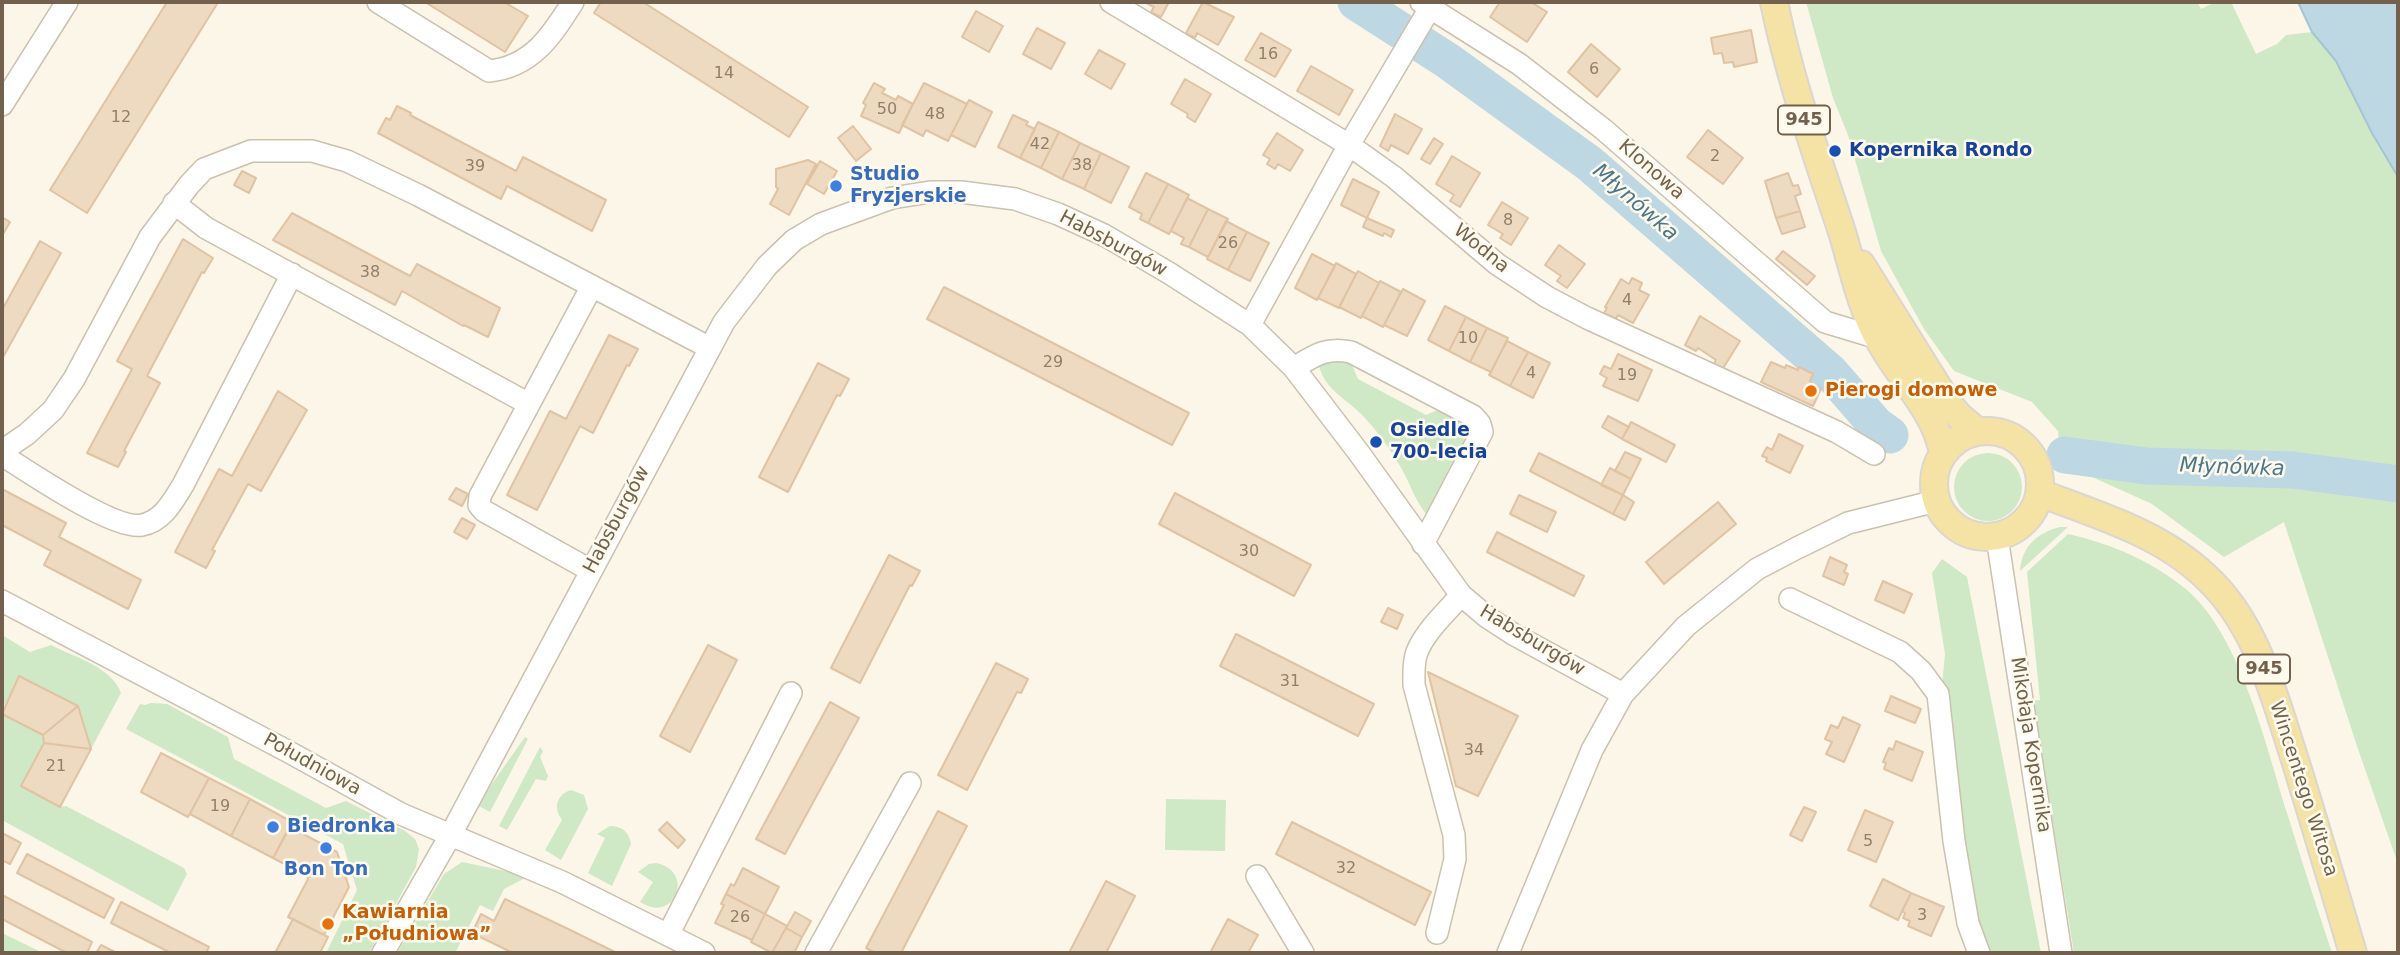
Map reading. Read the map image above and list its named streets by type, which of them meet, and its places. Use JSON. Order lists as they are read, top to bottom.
{
  "streets": {
    "main road": ["945", "Wincentego Witosa"],
    "street": [
      "Klonowa",
      "Habsburgów",
      "Wodna",
      "Mikołaja Kopernika",
      "Południowa"
    ]
  },
  "crossings": [
    ["945", "Klonowa"],
    ["945", "Mikołaja Kopernika"],
    ["945", "Wincentego Witosa"],
    ["Habsburgów", "Południowa"],
    ["Mikołaja Kopernika", "Wincentego Witosa"]
  ],
  "water": ["Młynówka"],
  "places": [
    "Kopernika Rondo",
    "Studio Fryzjerskie",
    "Pierogi domowe",
    "Osiedle 700-lecia",
    "Biedronka",
    "Bon Ton",
    "Kawiarnia „Południowa”"
  ],
  "house_numbers": [
    "16",
    "6",
    "14",
    "50",
    "48",
    "12",
    "42",
    "2",
    "38",
    "39",
    "8",
    "26",
    "38",
    "4",
    "10",
    "29",
    "4",
    "19",
    "30",
    "31",
    "34",
    "21",
    "19",
    "5",
    "32",
    "3",
    "26"
  ]
}
